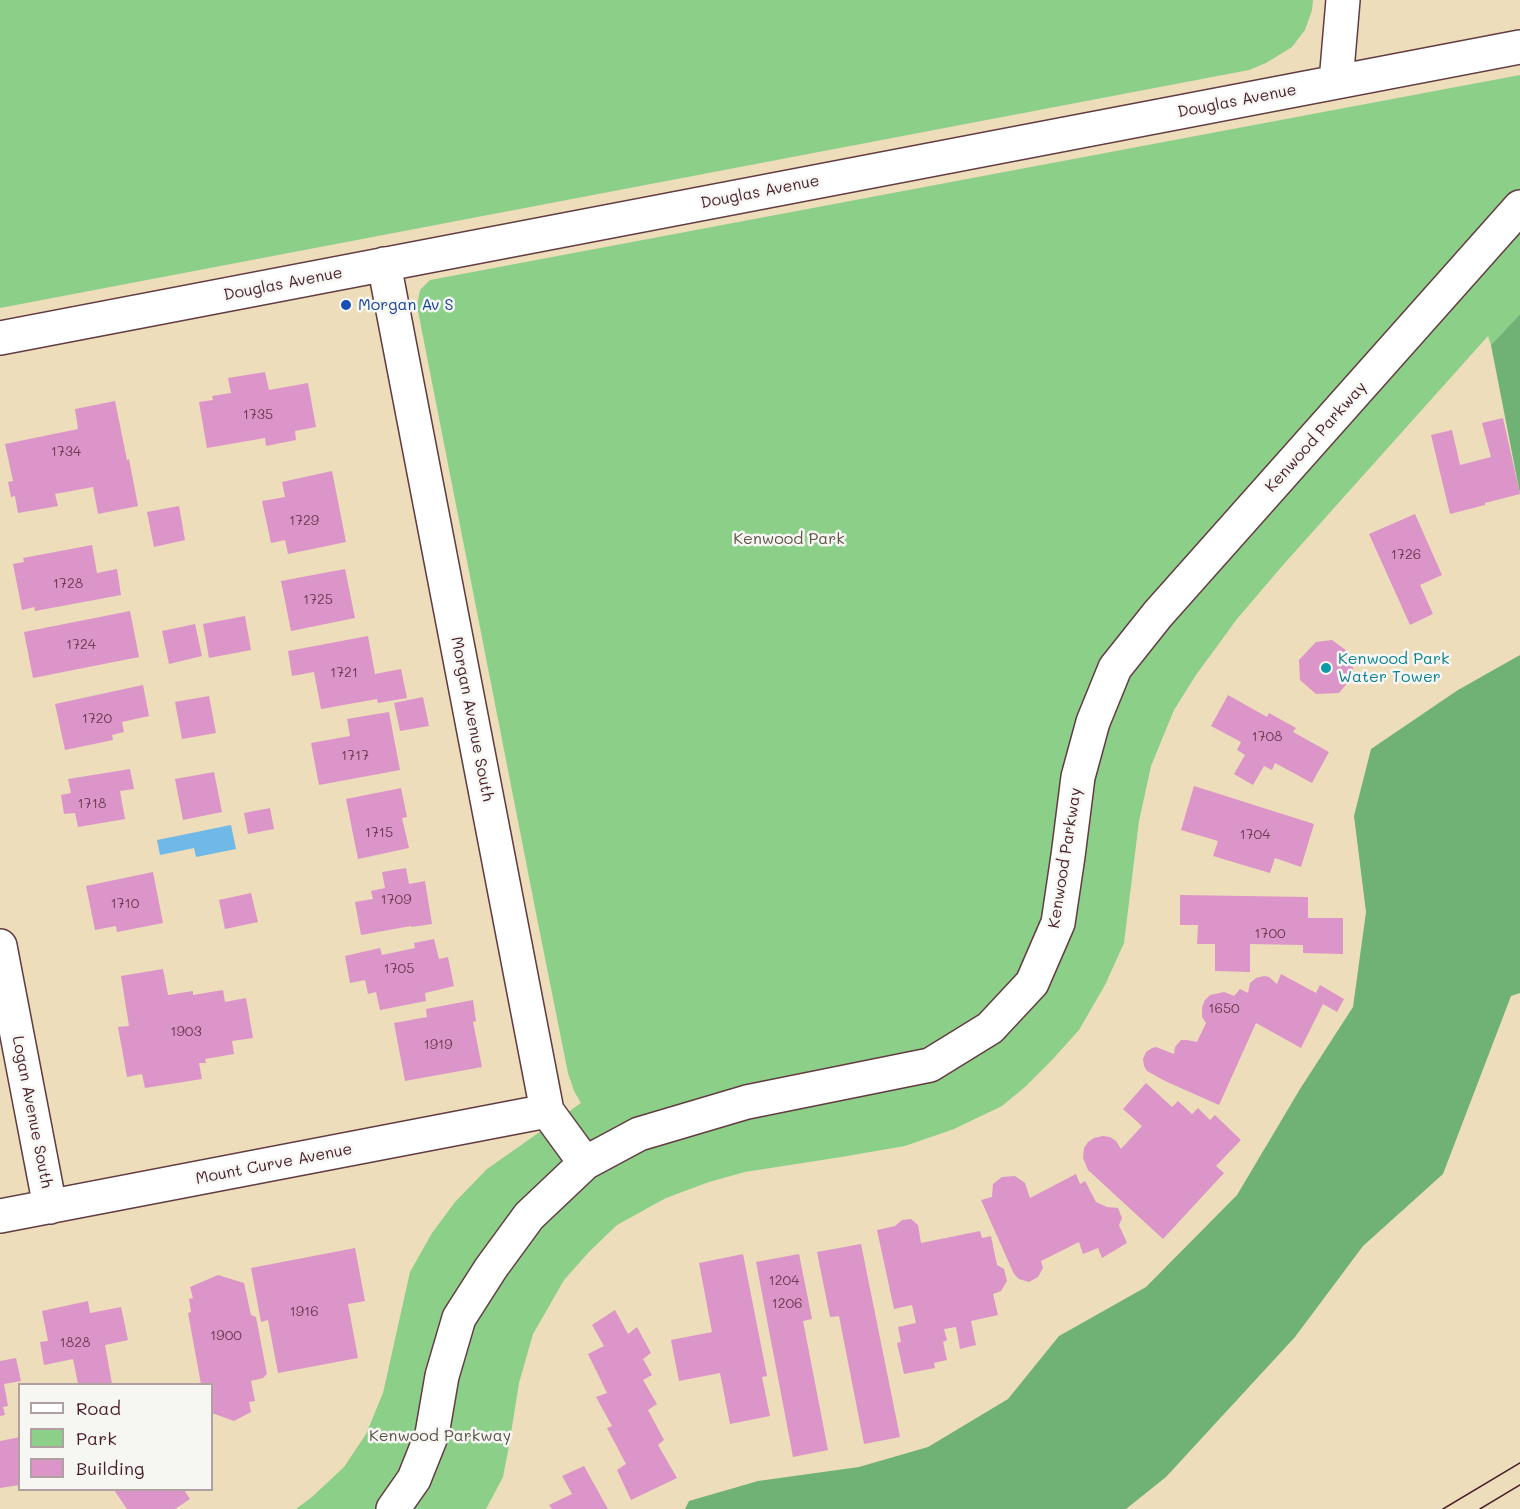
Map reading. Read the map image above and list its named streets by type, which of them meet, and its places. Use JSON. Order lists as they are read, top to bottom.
{
  "streets": {
    "street": [
      "Douglas Avenue",
      "Kenwood Parkway",
      "Morgan Avenue South",
      "Logan Avenue South",
      "Mount Curve Avenue"
    ]
  },
  "crossings": [
    ["Douglas Avenue", "Morgan Avenue South"],
    ["Kenwood Parkway", "Morgan Avenue South"],
    ["Morgan Avenue South", "Mount Curve Avenue"],
    ["Logan Avenue South", "Mount Curve Avenue"]
  ],
  "parks": ["Kenwood Park", "Kenwood Parkway"],
  "places": ["Morgan Av S", "Kenwood Park Water Tower"],
  "house_numbers": [
    "1735",
    "1734",
    "1729",
    "1726",
    "1728",
    "1725",
    "1724",
    "1721",
    "1720",
    "1708",
    "1717",
    "1718",
    "1715",
    "1704",
    "1709",
    "1710",
    "1700",
    "1705",
    "1650",
    "1903",
    "1919",
    "1204",
    "1206",
    "1916",
    "1900",
    "1828"
  ],
  "legend": ["Road", "Park", "Building"]
}
